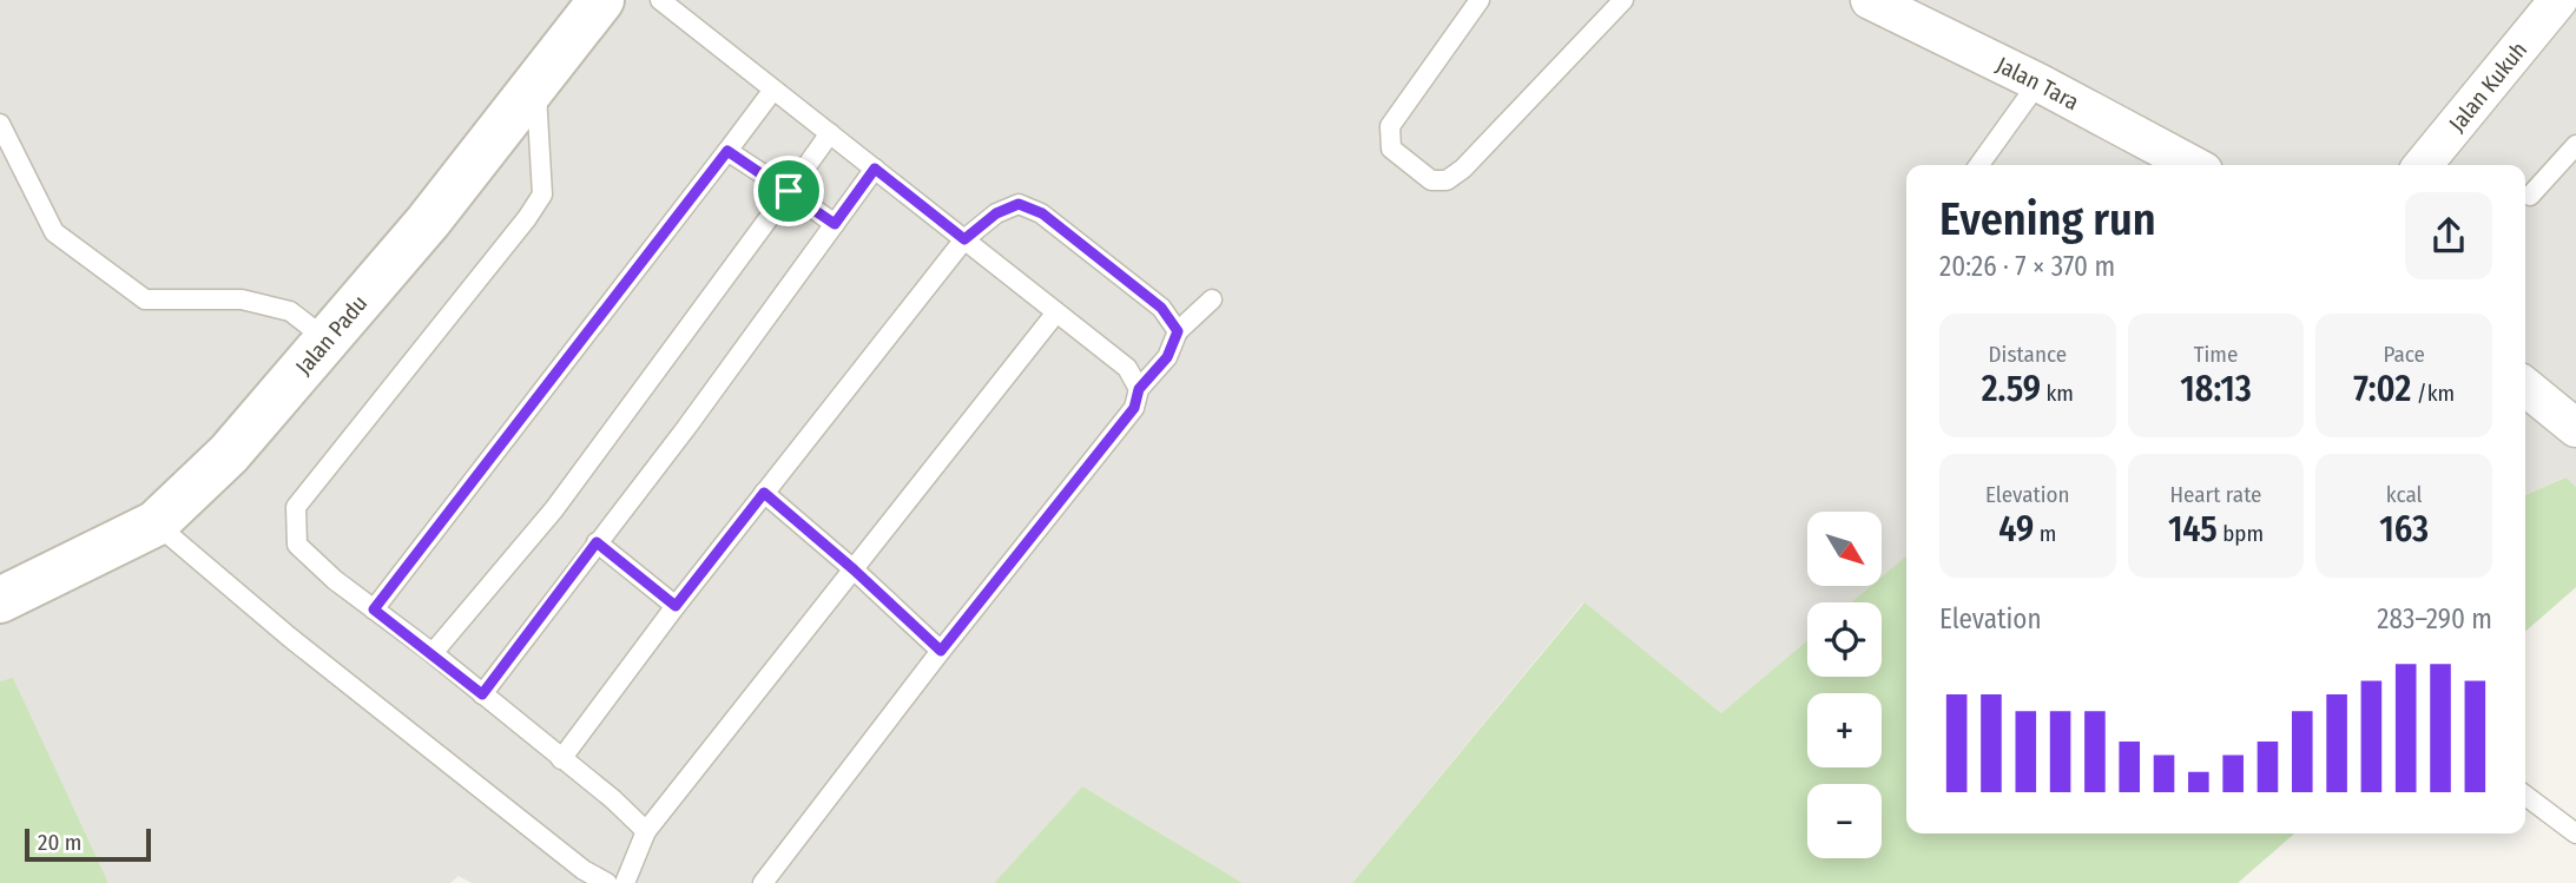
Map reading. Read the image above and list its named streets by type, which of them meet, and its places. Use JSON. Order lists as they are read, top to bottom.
{
  "streets": {
    "street": ["Jalan Tara", "Jalan Kukuh", "Jalan Padu"]
  },
  "scale_bar": "20 m",
  "north": "bottom right",
  "page": {
    "heading": ["Evening run", "20:26 · 7 × 370 m"],
    "stats": [
      ["Distance", "2.59 km"],
      ["Time", "18:13"],
      ["Pace", "7:02 /km"],
      ["Elevation", "49 m"],
      ["Heart rate", "145 bpm"],
      ["kcal", "163"]
    ],
    "map_buttons": ["+", "−"],
    "chart": ["Elevation", "283–290 m"],
    "scale": "20 m"
  }
}
